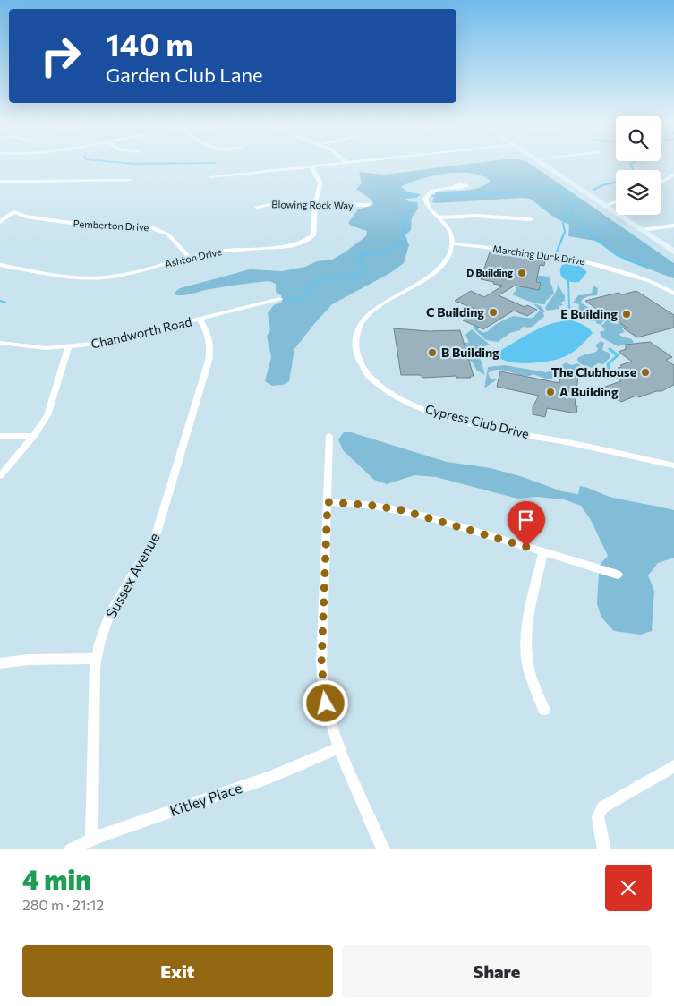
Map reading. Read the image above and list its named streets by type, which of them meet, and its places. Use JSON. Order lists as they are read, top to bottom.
{
  "streets": {
    "street": [
      "Blowing Rock Way",
      "Pemberton Drive",
      "Marching Duck Drive",
      "Ashton Drive",
      "Chandworth Road",
      "Cypress Club Drive",
      "Sussex Avenue",
      "Kitley Place"
    ]
  },
  "crossings": [
    ["Blowing Rock Way", "Ashton Drive"],
    ["Pemberton Drive", "Ashton Drive"],
    ["Marching Duck Drive", "Cypress Club Drive"],
    ["Chandworth Road", "Sussex Avenue"],
    ["Sussex Avenue", "Kitley Place"]
  ],
  "places": [
    "D Building",
    "C Building",
    "E Building",
    "B Building",
    "The Clubhouse",
    "A Building"
  ],
  "page": {
    "turn": ["140 m", "Garden Club Lane"],
    "heading": ["4 min", "280 m · 21:12"],
    "buttons": ["Exit", "Share"]
  }
}
